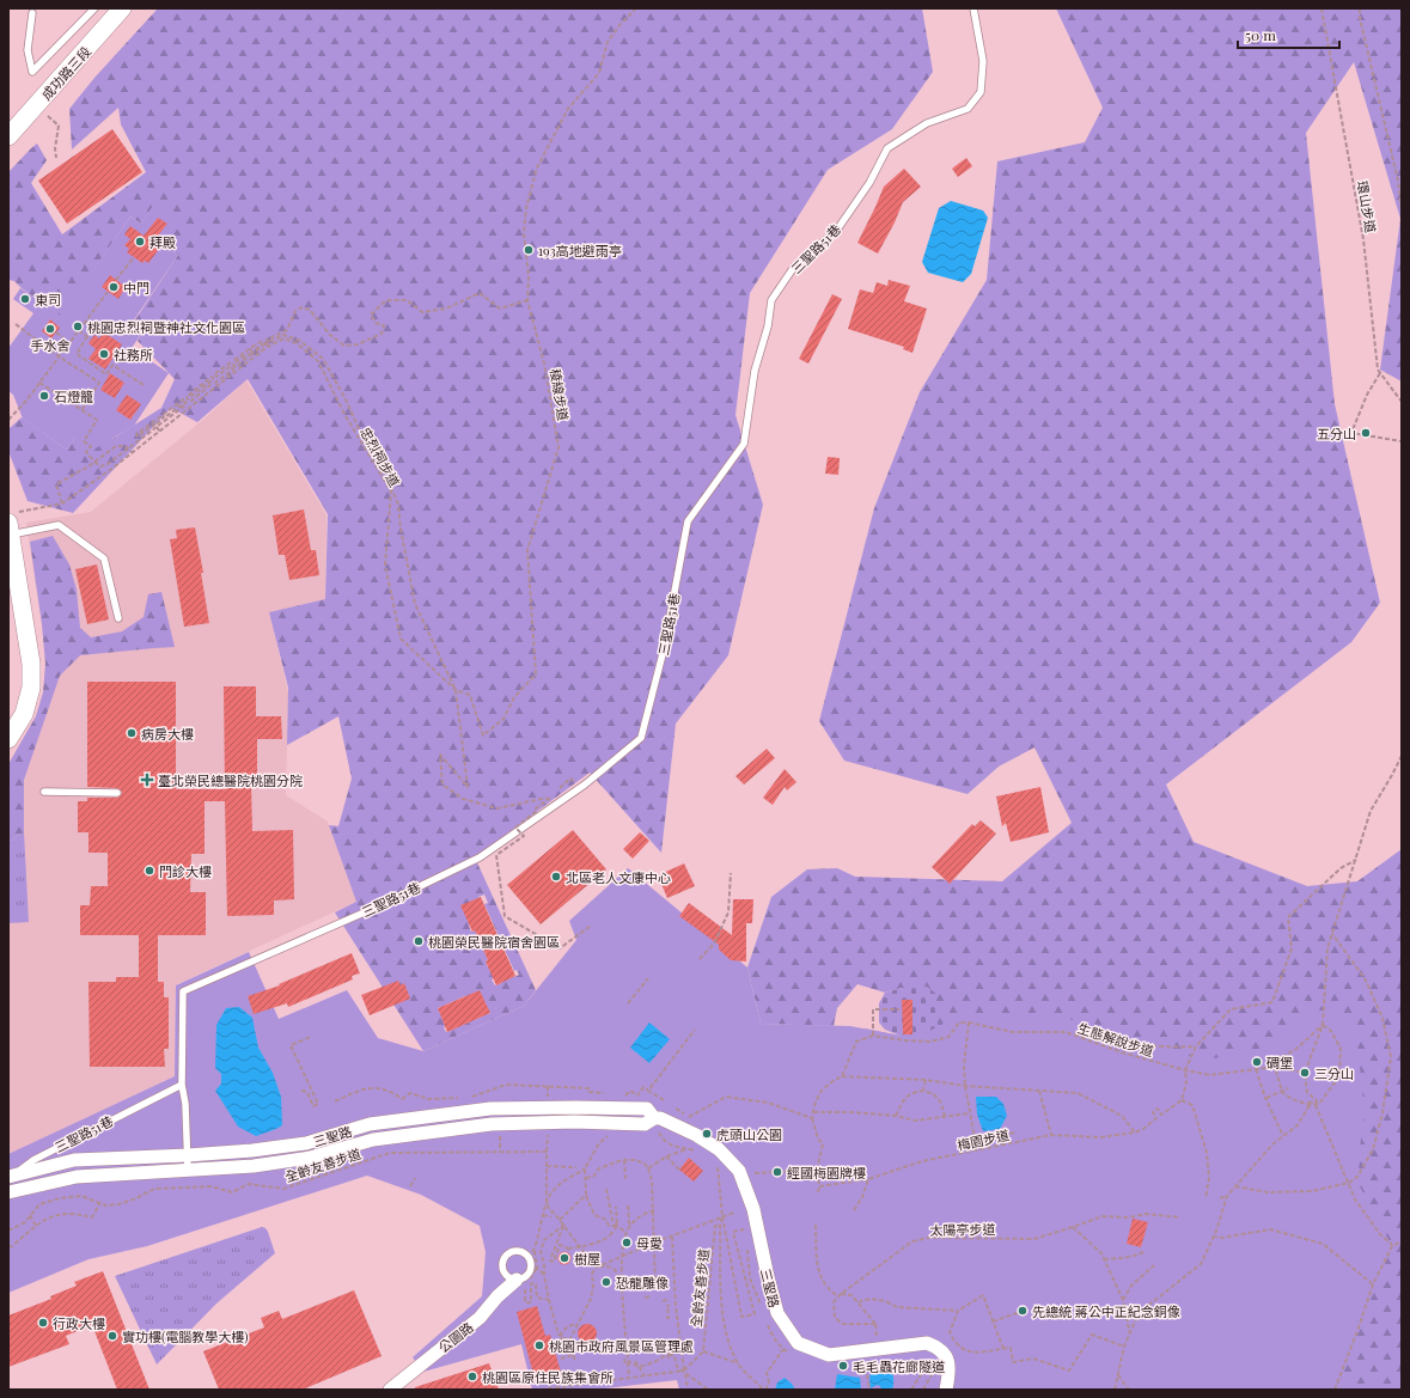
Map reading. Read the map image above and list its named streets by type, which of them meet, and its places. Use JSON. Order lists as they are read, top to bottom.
{
  "streets": {
    "street": ["成功路三段", "三聖路", "公園路"],
    "lane": ["三聖路51巷"],
    "path": [
      "環山步道",
      "稜線步道",
      "忠烈祠步道",
      "生態解說步道",
      "梅園步道",
      "全齡友善步道",
      "太陽亭步道"
    ]
  },
  "crossings": [
    ["三聖路51巷", "三聖路"],
    ["稜線步道", "忠烈祠步道"]
  ],
  "places": {
    "other": [
      "拜殿",
      "193高地避雨亭",
      "中門",
      "東司",
      "桃園忠烈祠暨神社文化園區",
      "手水舍",
      "社務所",
      "石燈籠",
      "五分山",
      "病房大樓",
      "門診大樓",
      "北區老人文康中心",
      "桃園榮民醫院宿舍園區",
      "碉堡",
      "三分山",
      "虎頭山公園",
      "經國梅園牌樓",
      "母愛",
      "樹屋",
      "恐龍雕像",
      "先總統 蔣公中正紀念銅像",
      "行政大樓",
      "實功樓(電腦教學大樓)",
      "桃園市政府風景區管理處",
      "毛毛蟲花廊隧道",
      "桃園區原住民族集會所"
    ],
    "health": ["臺北榮民總醫院桃園分院"]
  },
  "scale_bar": "50 m"
}
